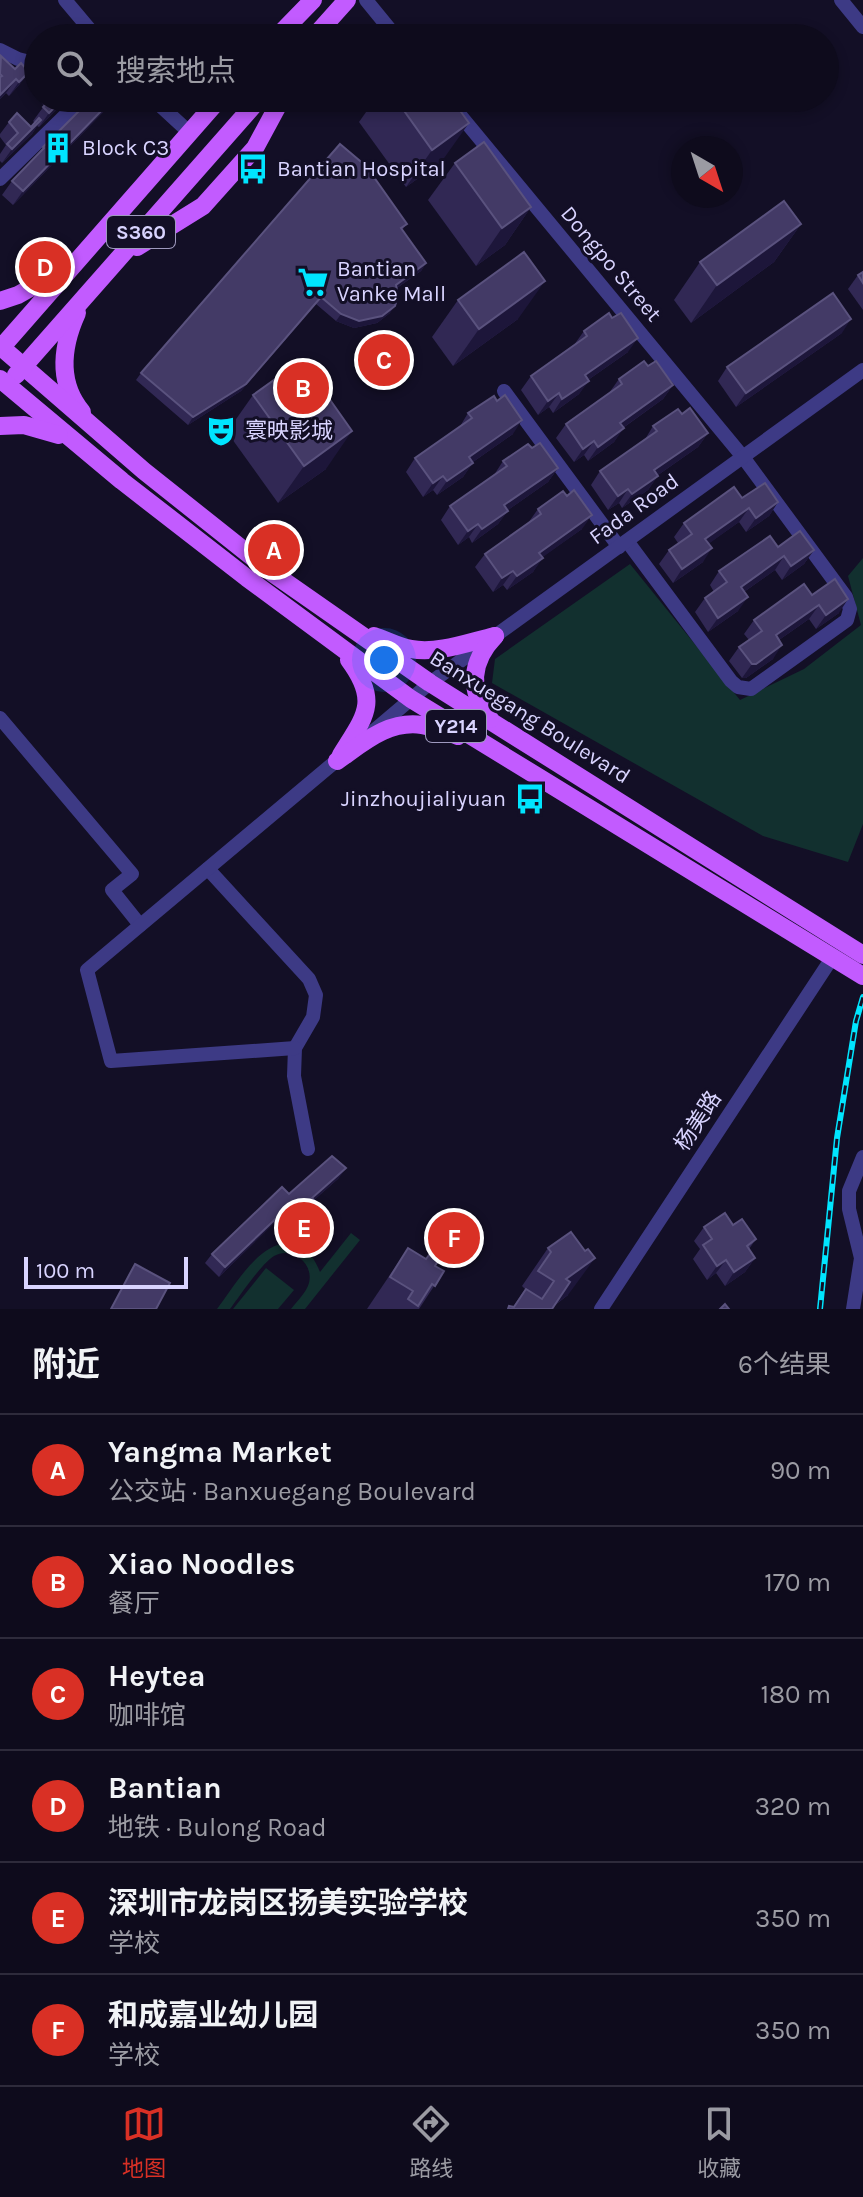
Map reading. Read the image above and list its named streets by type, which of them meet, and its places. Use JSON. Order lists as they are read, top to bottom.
{
  "streets": {
    "main road": ["S360", "Banxuegang Boulevard", "Y214"],
    "street": ["Dongpo Street", "Fada Road", "杨美路"]
  },
  "crossings": [
    ["S360", "Banxuegang Boulevard"],
    ["S360", "Y214"],
    ["Dongpo Street", "Fada Road"],
    ["Fada Road", "Banxuegang Boulevard"],
    ["Fada Road", "Y214"],
    ["Y214", "杨美路"]
  ],
  "places": {
    "building": ["Block C3"],
    "bus stop": ["Bantian Hospital", "Jinzhoujialiyuan"],
    "supermarket": ["Bantian Vanke Mall"],
    "theatre": ["寰映影城"]
  },
  "scale_bar": "100 m",
  "north": "bottom right",
  "page": {
    "search": "搜索地点",
    "pins": [
      "D",
      "C",
      "B",
      "A",
      "E",
      "F"
    ],
    "scale": "100 m",
    "heading": ["附近", "6个结果"],
    "list": [
      {
        "mark": "A",
        "name": "Yangma Market",
        "note": "公交站 · Banxuegang Boulevard",
        "value": "90 m"
      },
      {
        "mark": "B",
        "name": "Xiao Noodles",
        "note": "餐厅",
        "value": "170 m"
      },
      {
        "mark": "C",
        "name": "Heytea",
        "note": "咖啡馆",
        "value": "180 m"
      },
      {
        "mark": "D",
        "name": "Bantian",
        "note": "地铁 · Bulong Road",
        "value": "320 m"
      },
      {
        "mark": "E",
        "name": "深圳市龙岗区扬美实验学校",
        "note": "学校",
        "value": "350 m"
      },
      {
        "mark": "F",
        "name": "和成嘉业幼儿园",
        "note": "学校",
        "value": "350 m"
      }
    ],
    "nav": ["地图", "路线", "收藏"]
  }
}
